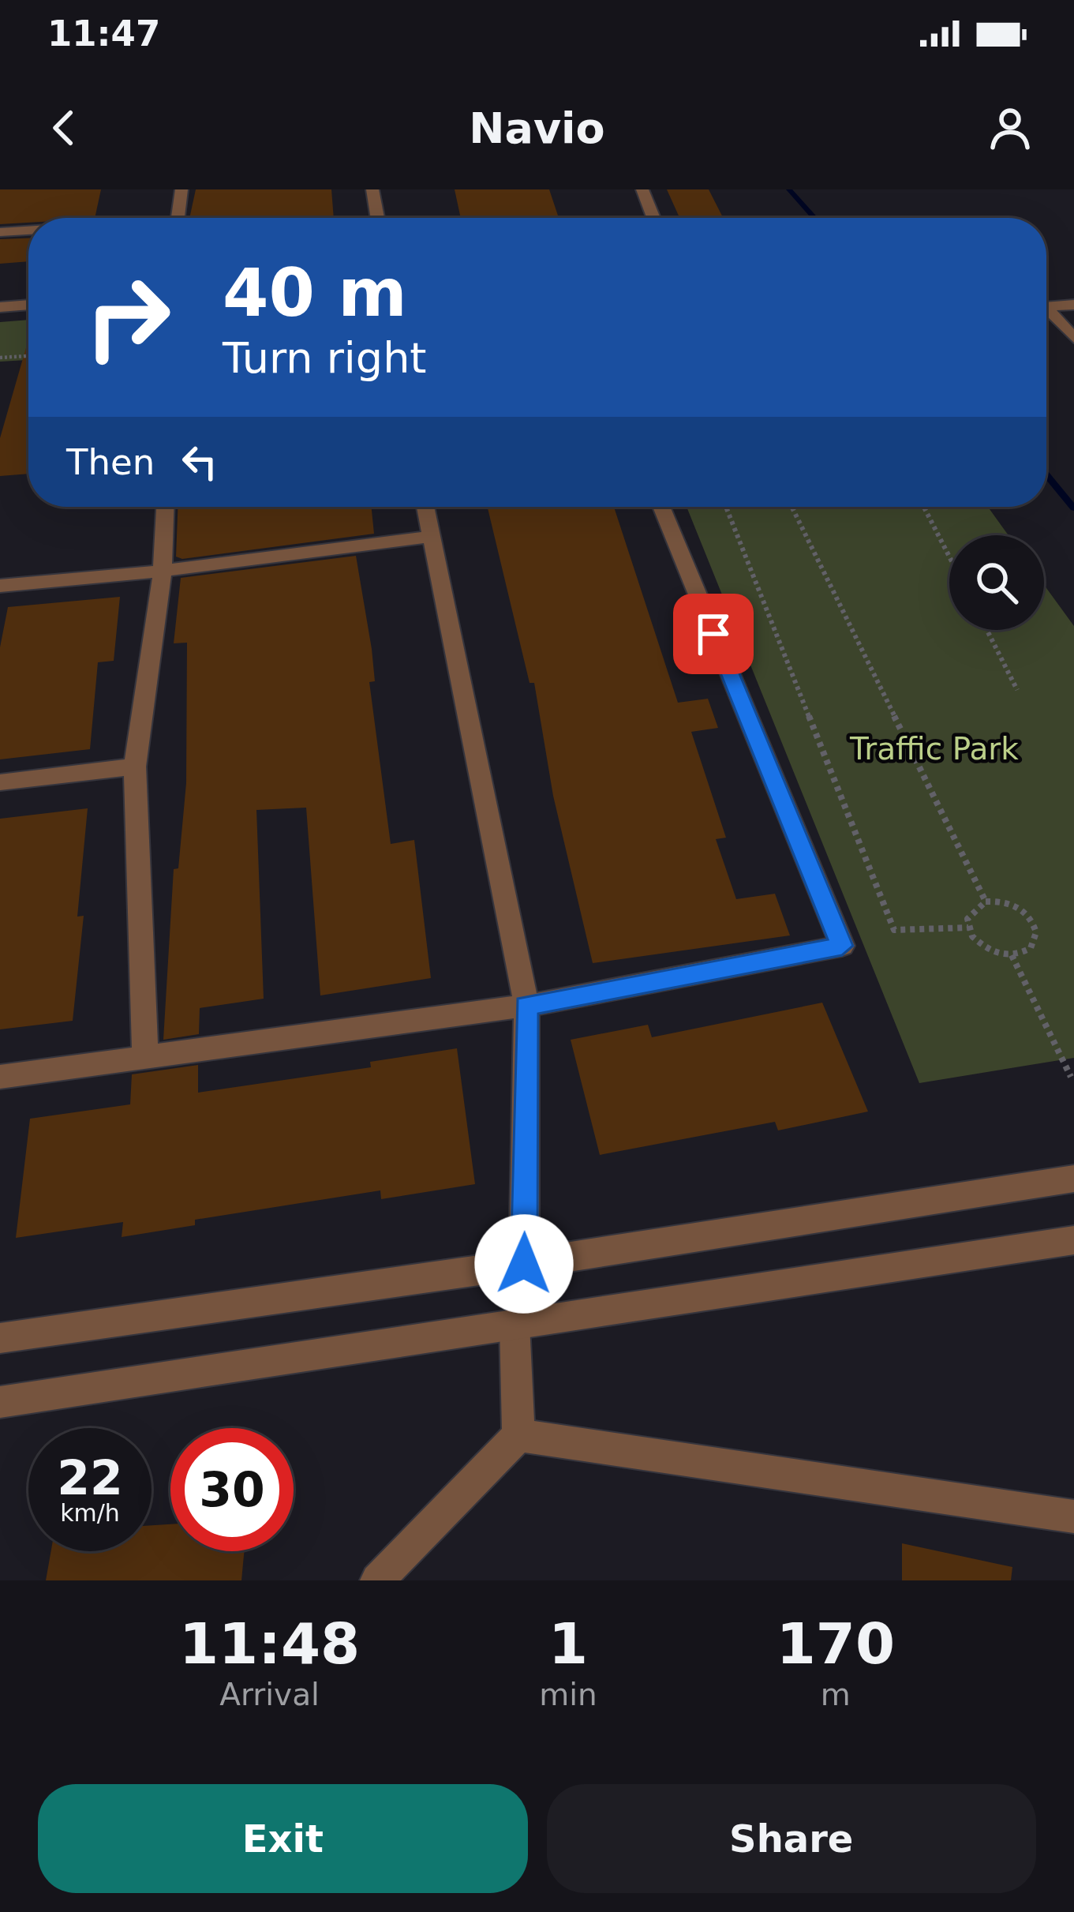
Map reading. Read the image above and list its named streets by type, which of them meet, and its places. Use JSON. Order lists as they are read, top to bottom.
{
  "parks": ["Traffic Park"],
  "page": {
    "status": "11:47",
    "header": "Navio",
    "turn": ["40 m", "Turn right"],
    "then": "Then",
    "speed": "22 km/h",
    "limit": "30",
    "eta": [
      "11:48",
      "Arrival",
      "1",
      "min",
      "170",
      "m"
    ],
    "buttons": ["Exit", "Share"]
  }
}
